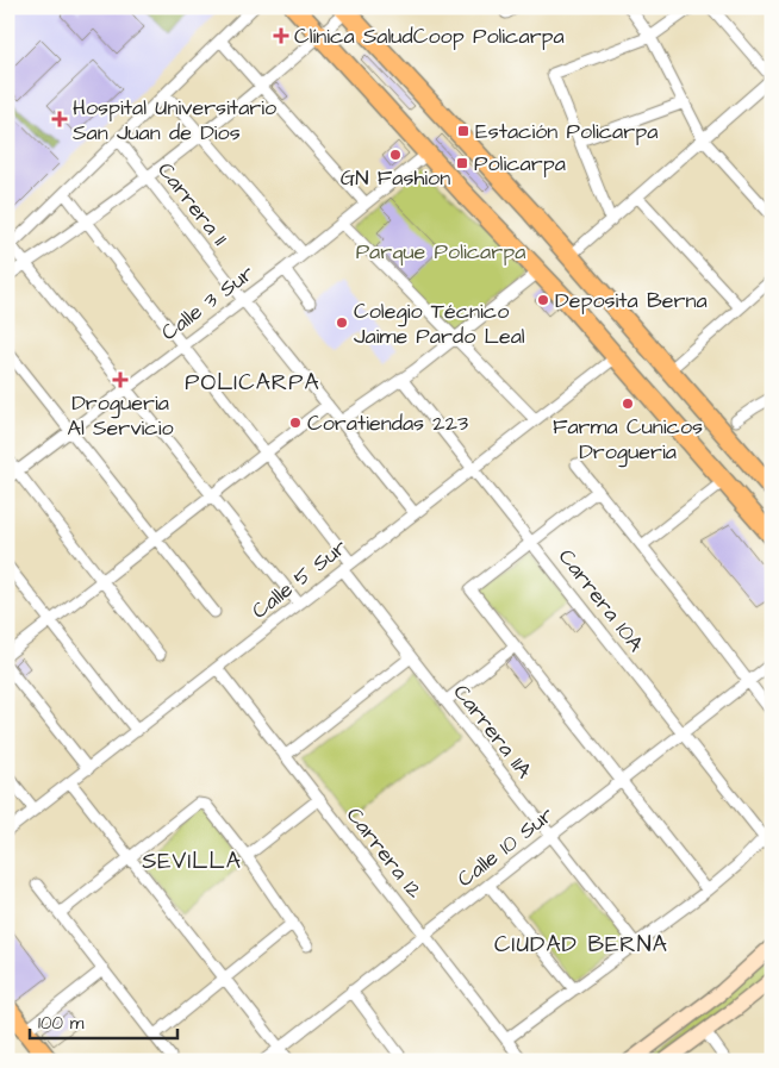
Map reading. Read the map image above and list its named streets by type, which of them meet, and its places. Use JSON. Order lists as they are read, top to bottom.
{
  "streets": {
    "street": [
      "Carrera 11",
      "Calle 3 Sur",
      "Calle 5 Sur",
      "Carrera 10A",
      "Carrera 11A",
      "Calle 10 Sur",
      "Carrera 12"
    ]
  },
  "crossings": [
    ["Carrera 11", "Calle 3 Sur"],
    ["Carrera 11", "Calle 5 Sur"],
    ["Calle 5 Sur", "Carrera 10A"],
    ["Calle 5 Sur", "Carrera 11A"],
    ["Calle 5 Sur", "Carrera 12"],
    ["Carrera 10A", "Calle 10 Sur"],
    ["Carrera 11A", "Calle 10 Sur"],
    ["Calle 10 Sur", "Carrera 12"]
  ],
  "districts": ["POLICARPA", "SEVILLA", "CIUDAD BERNA"],
  "parks": ["Parque Policarpa"],
  "places": {
    "health": ["Clínica SaludCoop Policarpa", "Hospital Universitario San Juan de Dios", "Drogueria Al Servicio"],
    "transit": ["Estación Policarpa", "Policarpa"],
    "other": [
      "GN Fashion",
      "Deposita Berna",
      "Colegio Técnico Jaime Pardo Leal",
      "Farma Cunicos Drogueria",
      "Coratiendas 223"
    ]
  },
  "scale_bar": "100 m"
}
